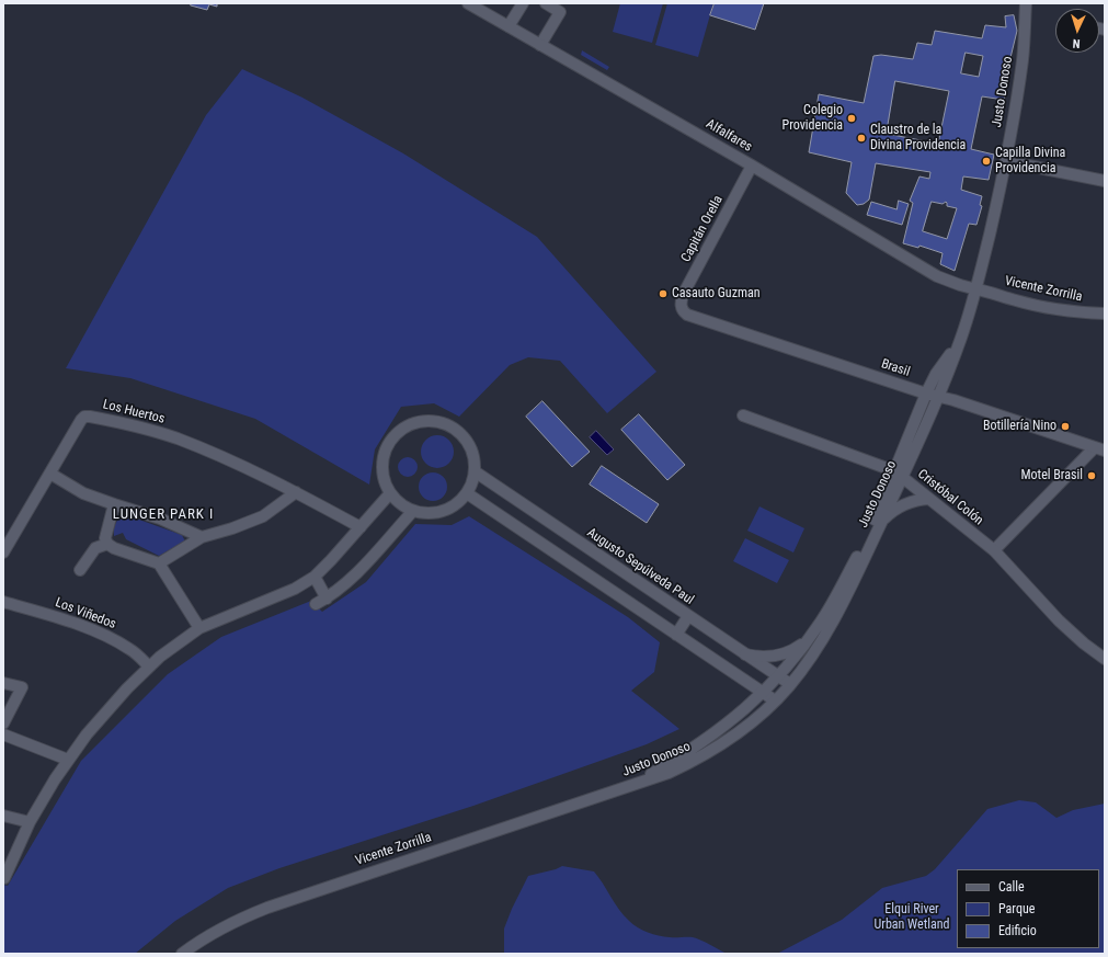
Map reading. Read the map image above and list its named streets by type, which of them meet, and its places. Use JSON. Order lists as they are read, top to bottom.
{
  "streets": {
    "street": [
      "Justo Donoso",
      "Alfalfares",
      "Capitán Orella",
      "Vicente Zorrilla",
      "Brasil",
      "Los Huertos",
      "Cristóbal Colón",
      "Augusto Sepúlveda Paul",
      "Los Viñedos"
    ]
  },
  "crossings": [
    ["Justo Donoso", "Alfalfares"],
    ["Justo Donoso", "Vicente Zorrilla"],
    ["Justo Donoso", "Brasil"],
    ["Justo Donoso", "Cristóbal Colón"],
    ["Justo Donoso", "Augusto Sepúlveda Paul"],
    ["Alfalfares", "Capitán Orella"],
    ["Alfalfares", "Vicente Zorrilla"],
    ["Capitán Orella", "Brasil"]
  ],
  "districts": ["LUNGER PARK I"],
  "parks": ["Elqui River Urban Wetland"],
  "places": [
    "Colegio Providencia",
    "Claustro de la Divina Providencia",
    "Capilla Divina Providencia",
    "Casauto Guzman",
    "Botillería Nino",
    "Motel Brasil"
  ],
  "legend": ["Calle", "Parque", "Edificio"],
  "north": "bottom"
}
